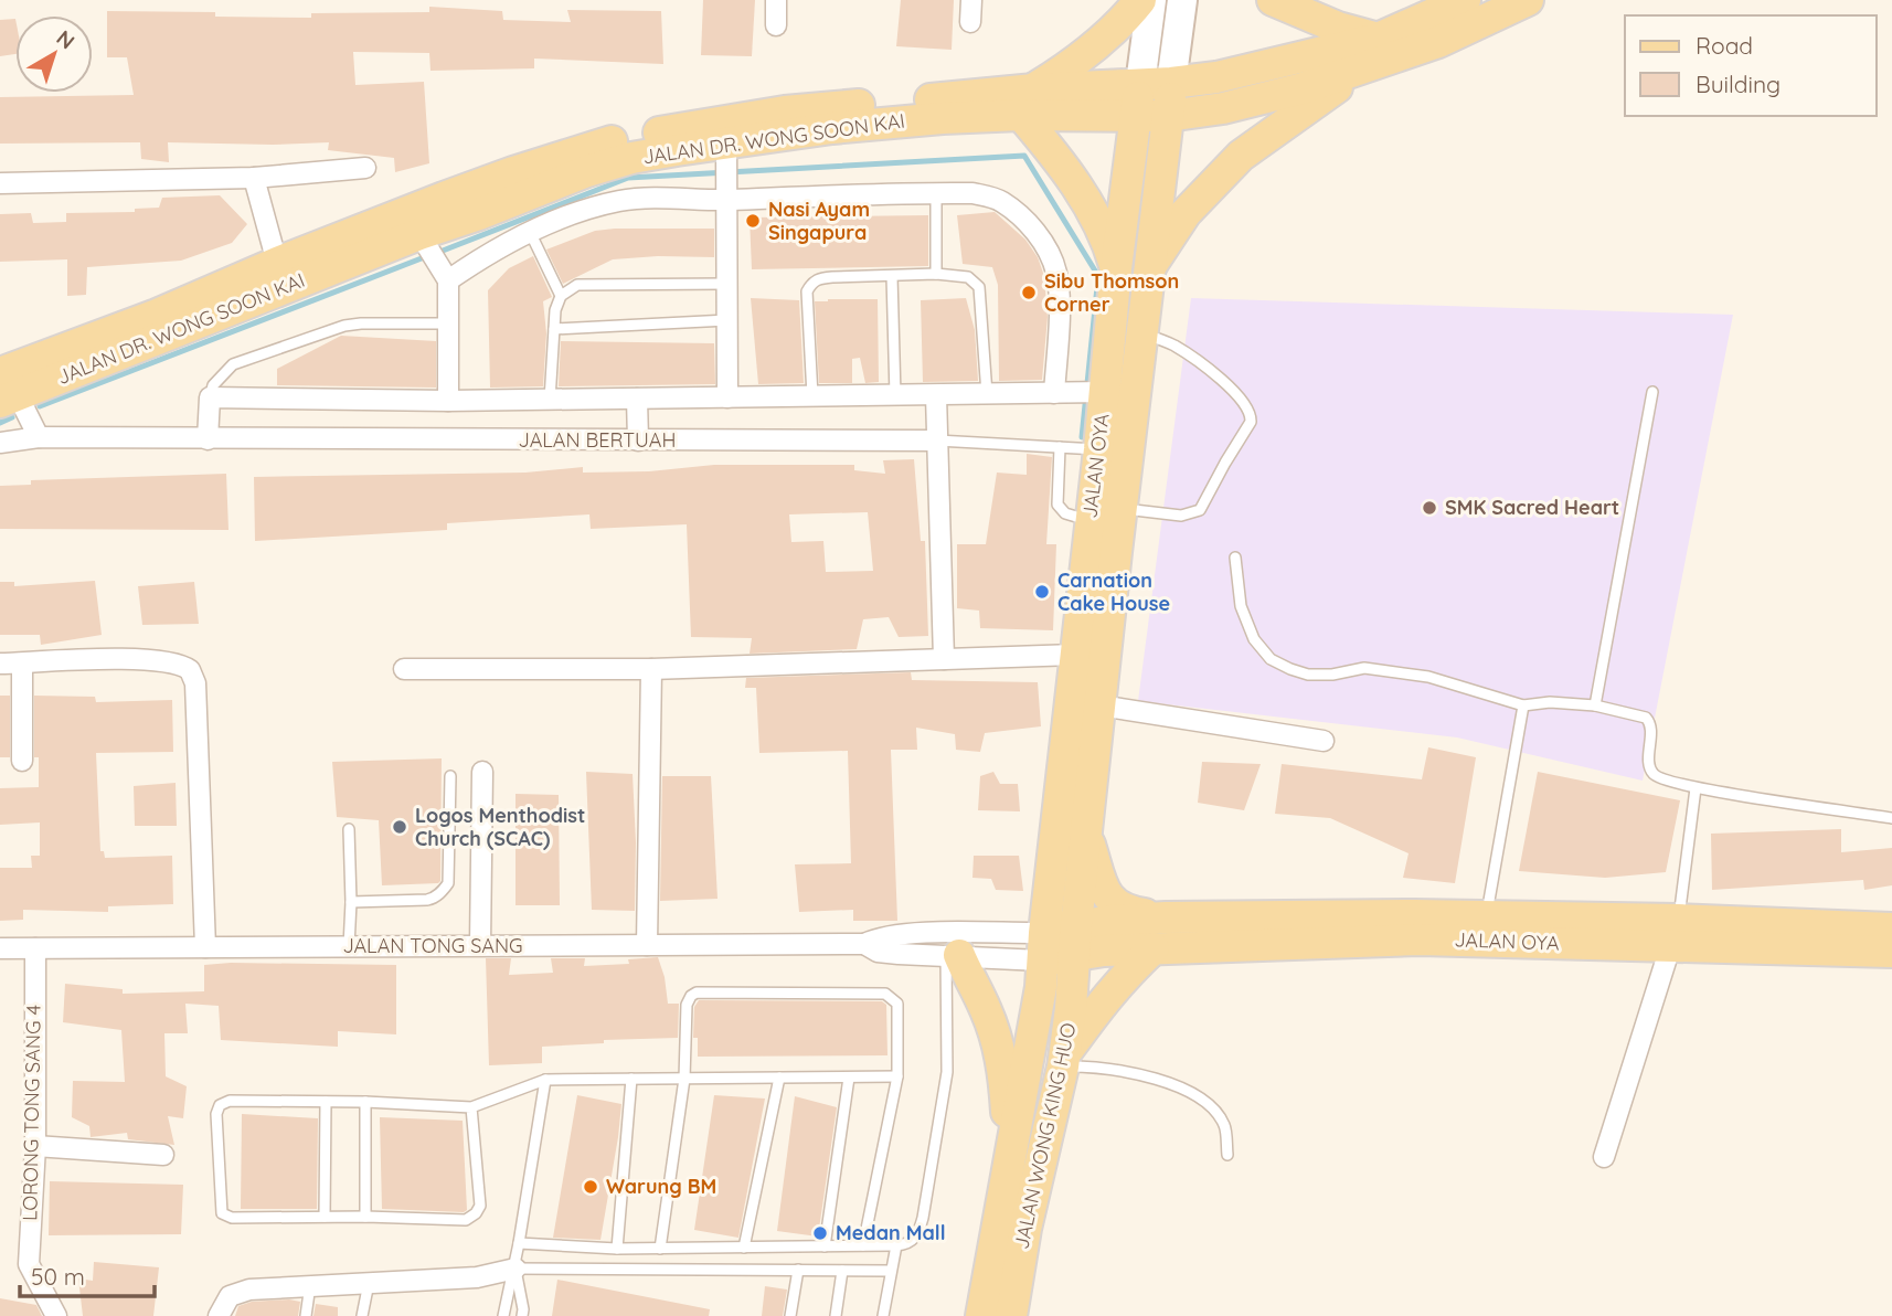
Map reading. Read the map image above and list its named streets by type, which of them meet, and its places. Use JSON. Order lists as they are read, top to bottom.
{
  "streets": {
    "main road": ["JALAN DR. WONG SOON KAI", "JALAN OYA", "JALAN WONG KING HUO"],
    "street": ["JALAN BERTUAH", "JALAN TONG SANG", "LORONG TONG SANG 4"]
  },
  "crossings": [
    ["JALAN DR. WONG SOON KAI", "JALAN OYA"],
    ["JALAN OYA", "JALAN TONG SANG"],
    ["JALAN OYA", "JALAN WONG KING HUO"],
    ["JALAN TONG SANG", "LORONG TONG SANG 4"],
    ["JALAN TONG SANG", "JALAN WONG KING HUO"]
  ],
  "places": [
    "Nasi Ayam Singapura",
    "Sibu Thomson Corner",
    "SMK Sacred Heart",
    "Carnation Cake House",
    "Logos Menthodist Church (SCAC)",
    "Warung BM",
    "Medan Mall"
  ],
  "legend": ["Road", "Building"],
  "scale_bar": "50 m",
  "north": "top right"
}
